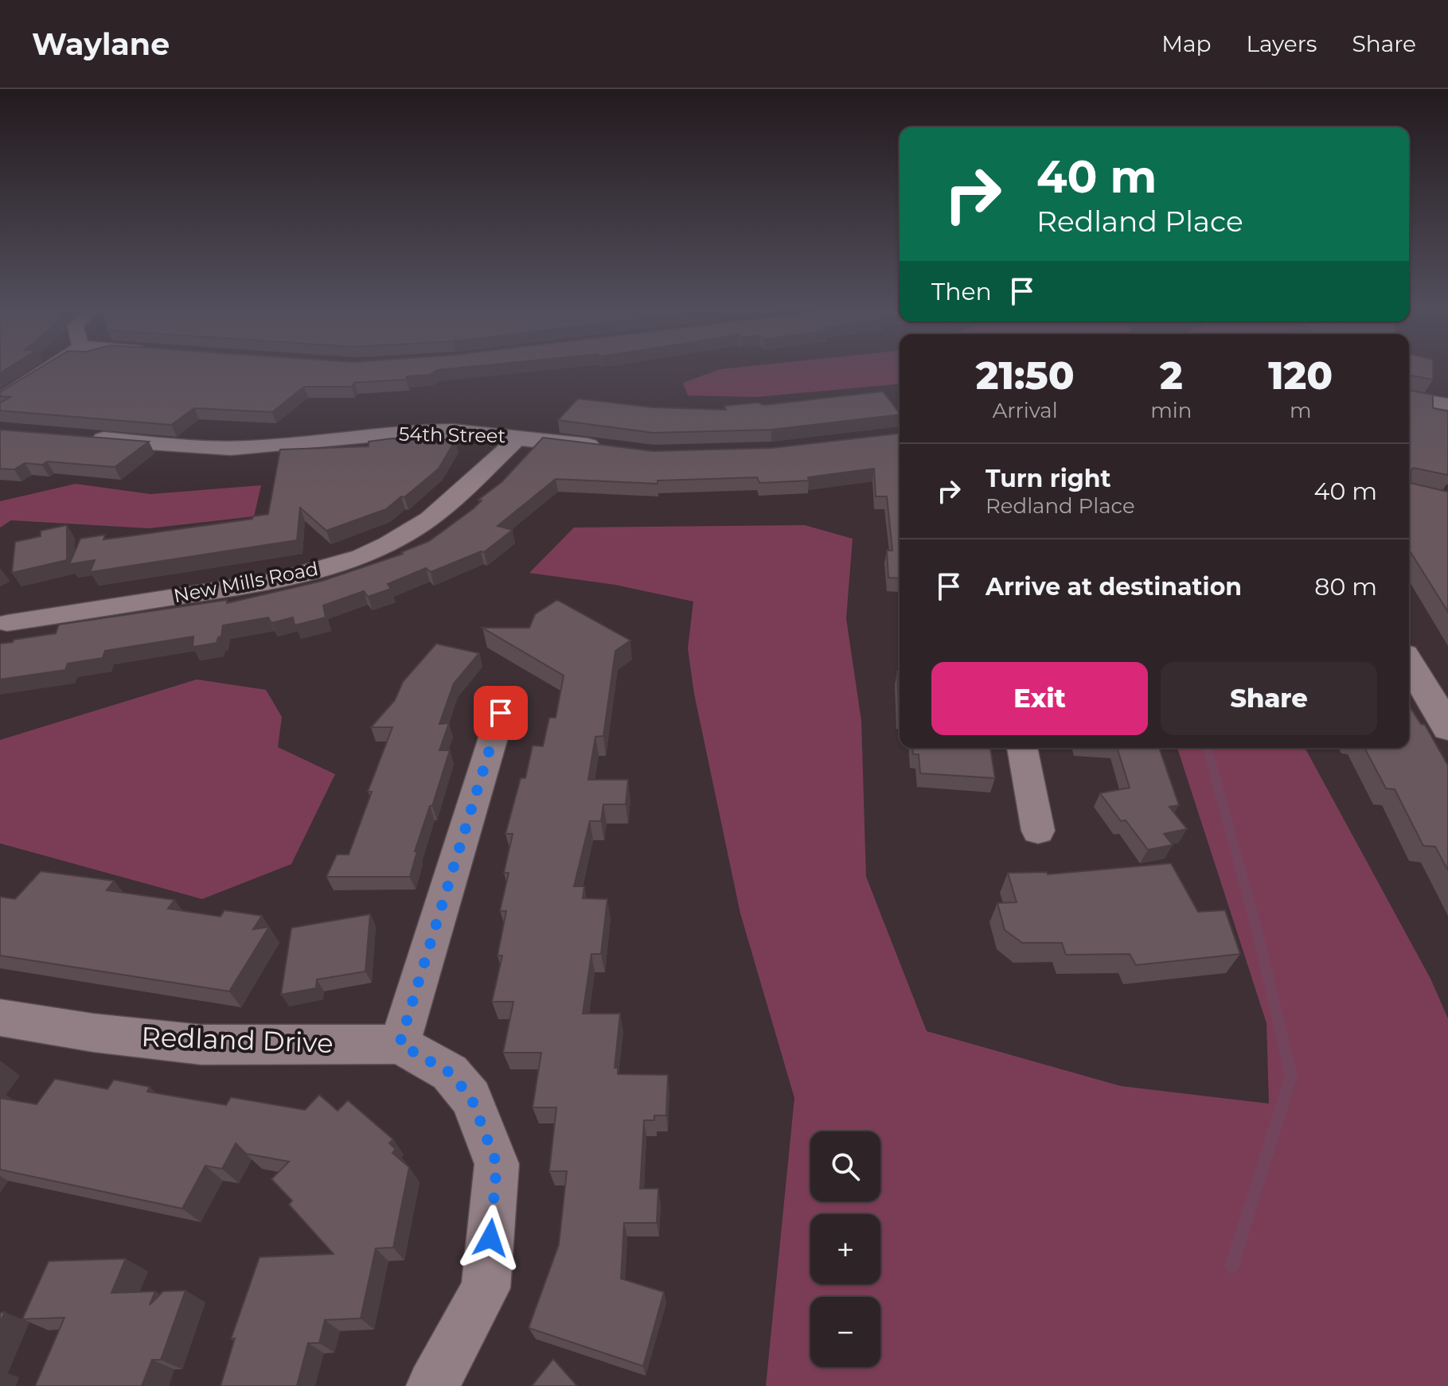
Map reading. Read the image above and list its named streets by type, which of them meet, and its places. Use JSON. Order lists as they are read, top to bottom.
{
  "streets": {
    "street": ["54th Street", "New Mills Road", "Redland Drive"]
  },
  "crossings": [
    ["54th Street", "New Mills Road"]
  ],
  "page": {
    "header": "Waylane",
    "nav": ["Map", "Layers", "Share"],
    "turn": ["40 m", "Redland Place"],
    "then": "Then",
    "eta": [
      "21:50",
      "Arrival",
      "2",
      "min",
      "120",
      "m"
    ],
    "list": [
      {
        "name": "Turn right",
        "note": "Redland Place",
        "value": "40 m"
      },
      {
        "name": "Arrive at destination",
        "value": "80 m"
      }
    ],
    "buttons": ["Exit", "Share"],
    "map_buttons": ["+", "−"]
  }
}
